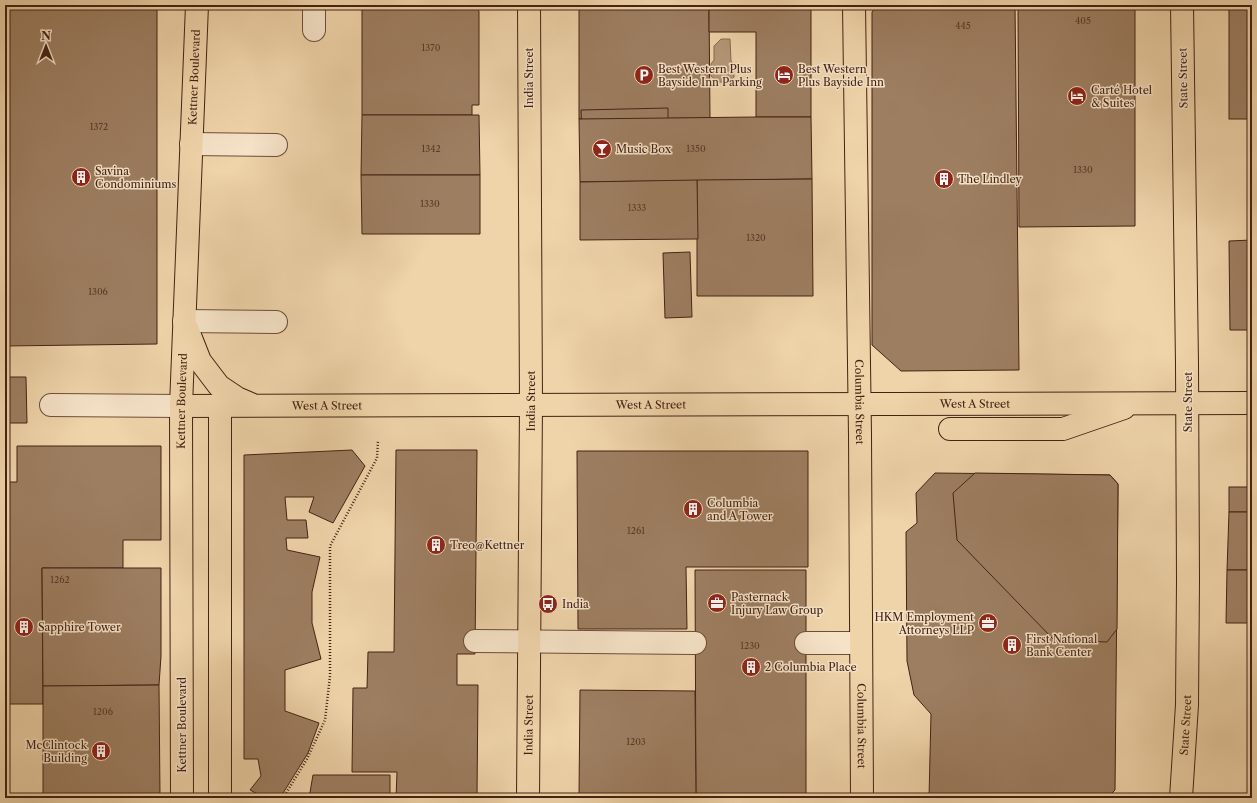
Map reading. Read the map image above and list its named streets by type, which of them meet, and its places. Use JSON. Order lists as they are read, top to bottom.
{
  "streets": {
    "main road": [
      "Kettner Boulevard",
      "India Street",
      "State Street",
      "Columbia Street",
      "West A Street"
    ]
  },
  "crossings": [
    ["Kettner Boulevard", "West A Street"],
    ["India Street", "West A Street"],
    ["State Street", "West A Street"],
    ["Columbia Street", "West A Street"]
  ],
  "places": {
    "parking": ["Best Western Plus Bayside Inn Parking"],
    "hotel": ["Best Western Plus Bayside Inn", "Carté Hotel & Suites"],
    "bar": ["Music Box"],
    "building": [
      "Savina Condominiums",
      "The Lindley",
      "Columbia and A Tower",
      "Treo@Kettner",
      "Sapphire Tower",
      "First National Bank Center",
      "2 Columbia Place",
      "McClintock Building"
    ],
    "office": ["Pasternack Injury Law Group", "HKM Employment Attorneys LLP"],
    "bus stop": ["India"]
  },
  "house_numbers": [
    "405",
    "445",
    "1370",
    "1372",
    "1342",
    "1350",
    "1330",
    "1330",
    "1333",
    "1320",
    "1306",
    "1261",
    "1262",
    "1230",
    "1206",
    "1203"
  ],
  "north": "top"
}
